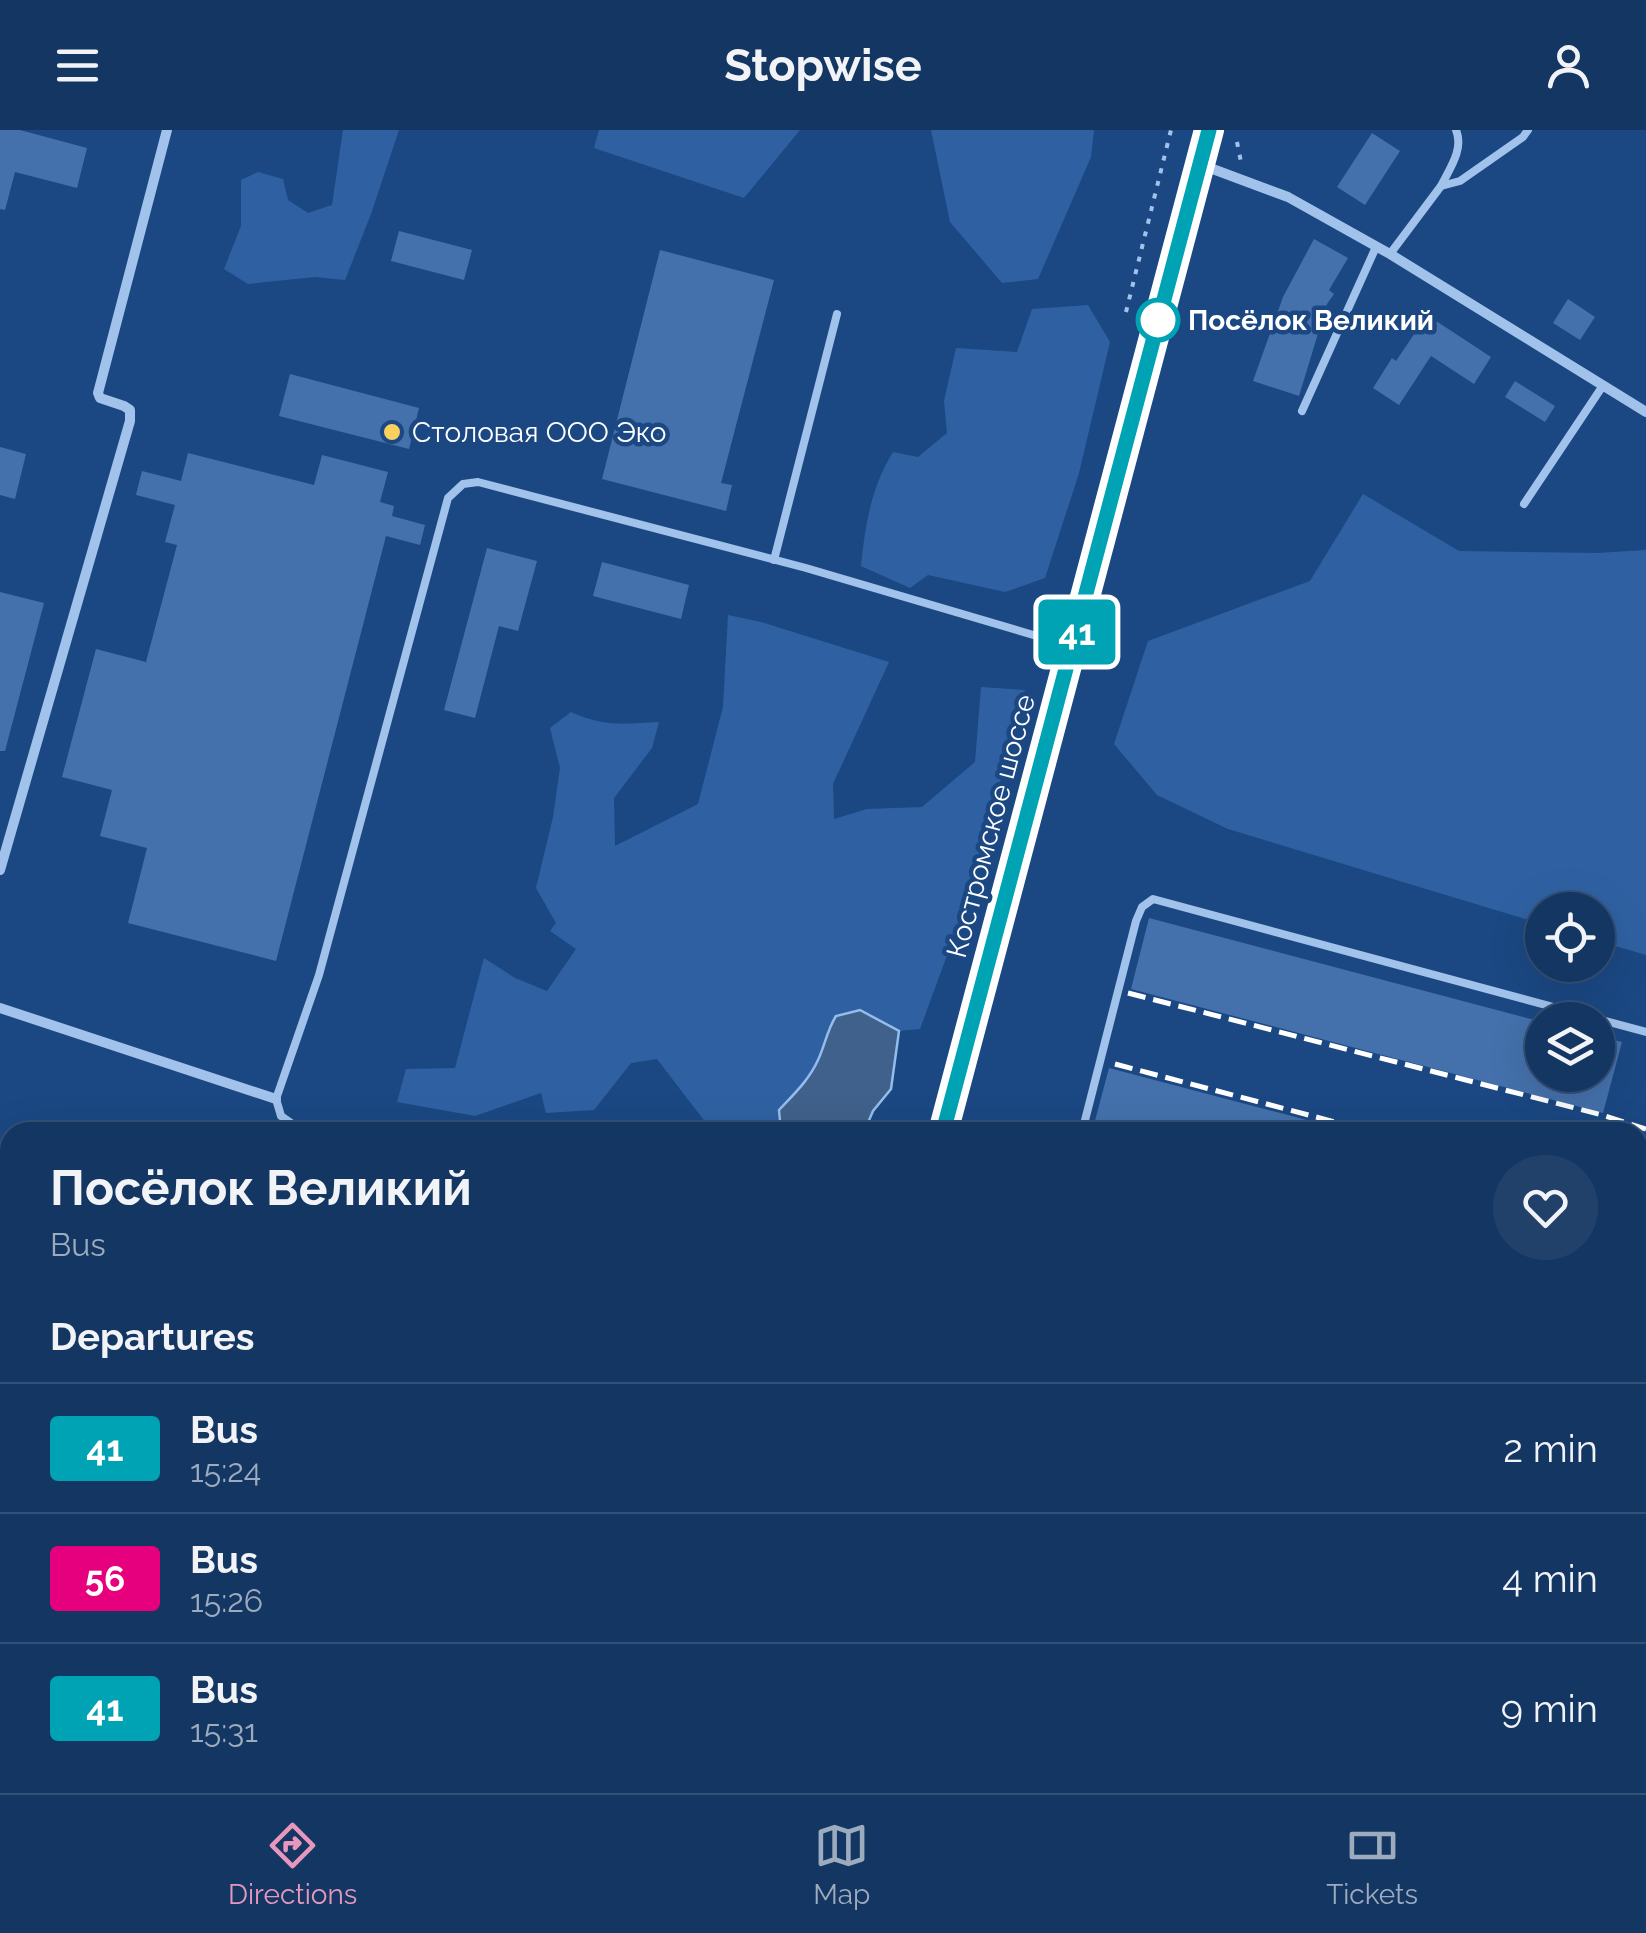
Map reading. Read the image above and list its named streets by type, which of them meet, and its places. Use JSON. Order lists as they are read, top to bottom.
{
  "streets": {
    "highway": ["Костромское шоссе"]
  },
  "places": ["Посёлок Великий", "Столовая ООО Эко"],
  "lines": ["bus line 41"],
  "page": {
    "header": "Stopwise",
    "on_map": "41",
    "heading": [
      ["Посёлок Великий", "Bus"],
      "Departures"
    ],
    "list": [
      {
        "mark": "41",
        "name": "Bus",
        "note": "15:24",
        "value": "2 min"
      },
      {
        "mark": "56",
        "name": "Bus",
        "note": "15:26",
        "value": "4 min"
      },
      {
        "mark": "41",
        "name": "Bus",
        "note": "15:31",
        "value": "9 min"
      }
    ],
    "tabs": ["Directions", "Map", "Tickets"]
  }
}
